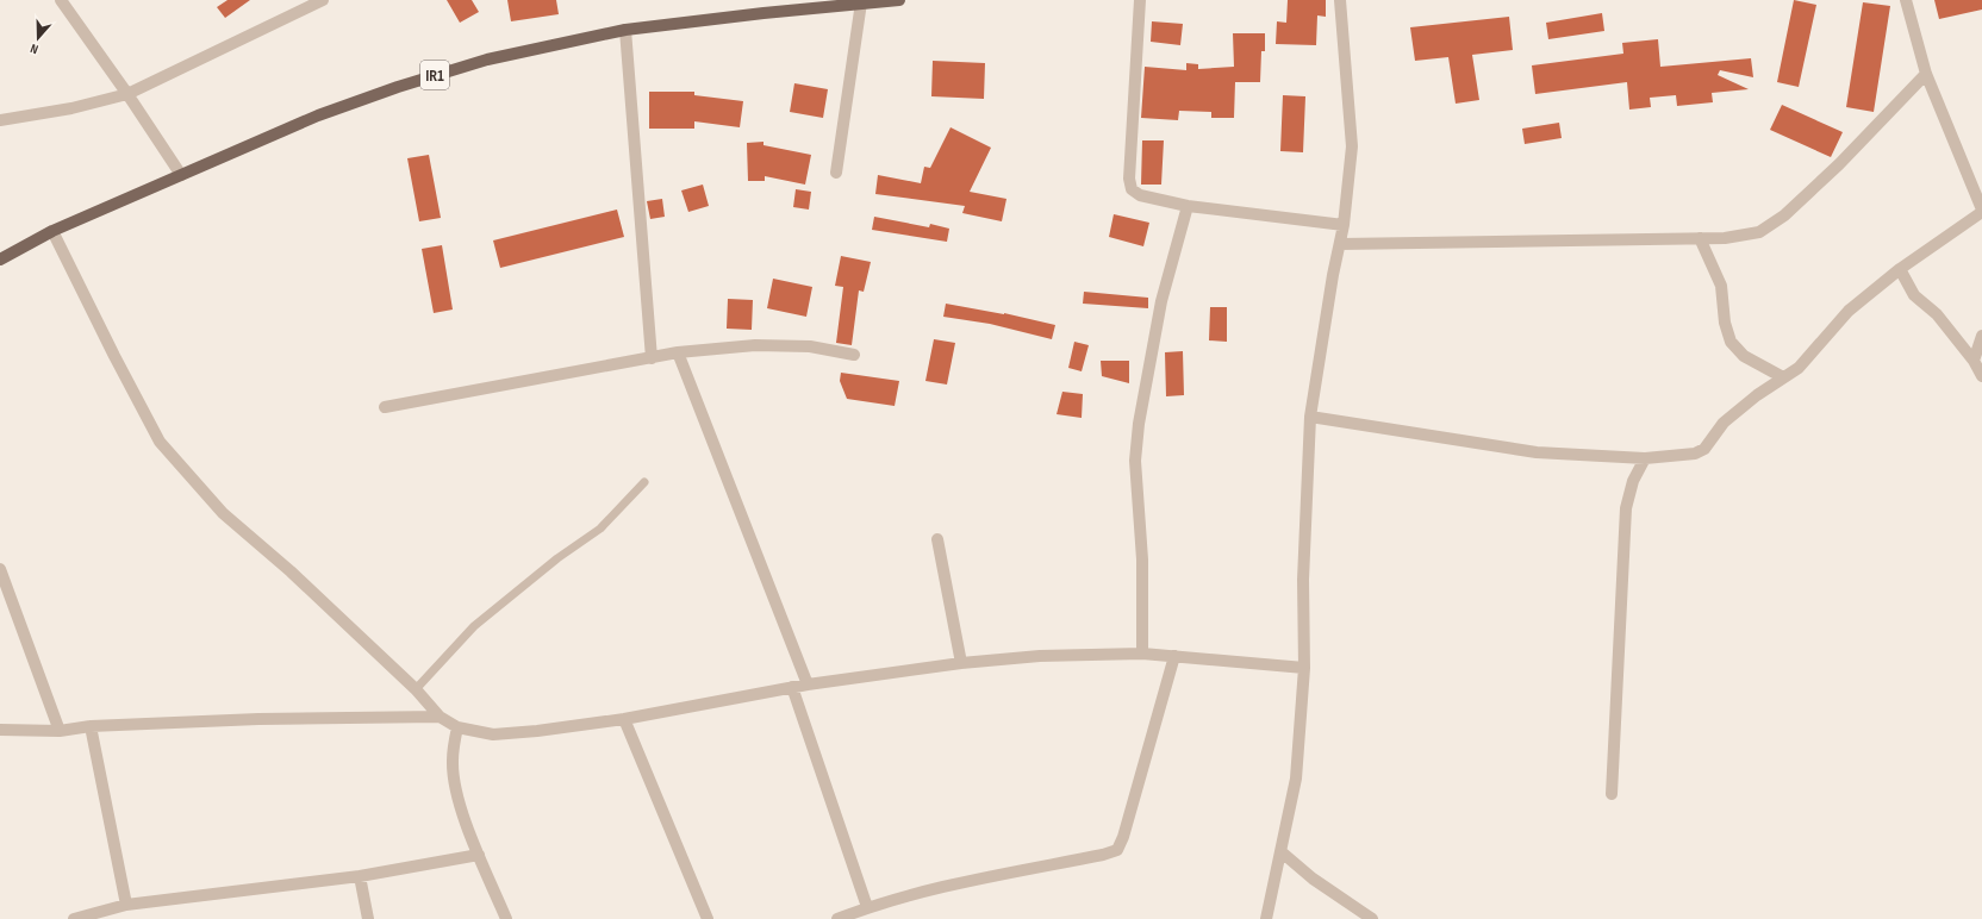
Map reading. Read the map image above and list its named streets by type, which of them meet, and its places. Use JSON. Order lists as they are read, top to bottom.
{
  "streets": {
    "main road": ["IR1"]
  },
  "north": "bottom"
}
